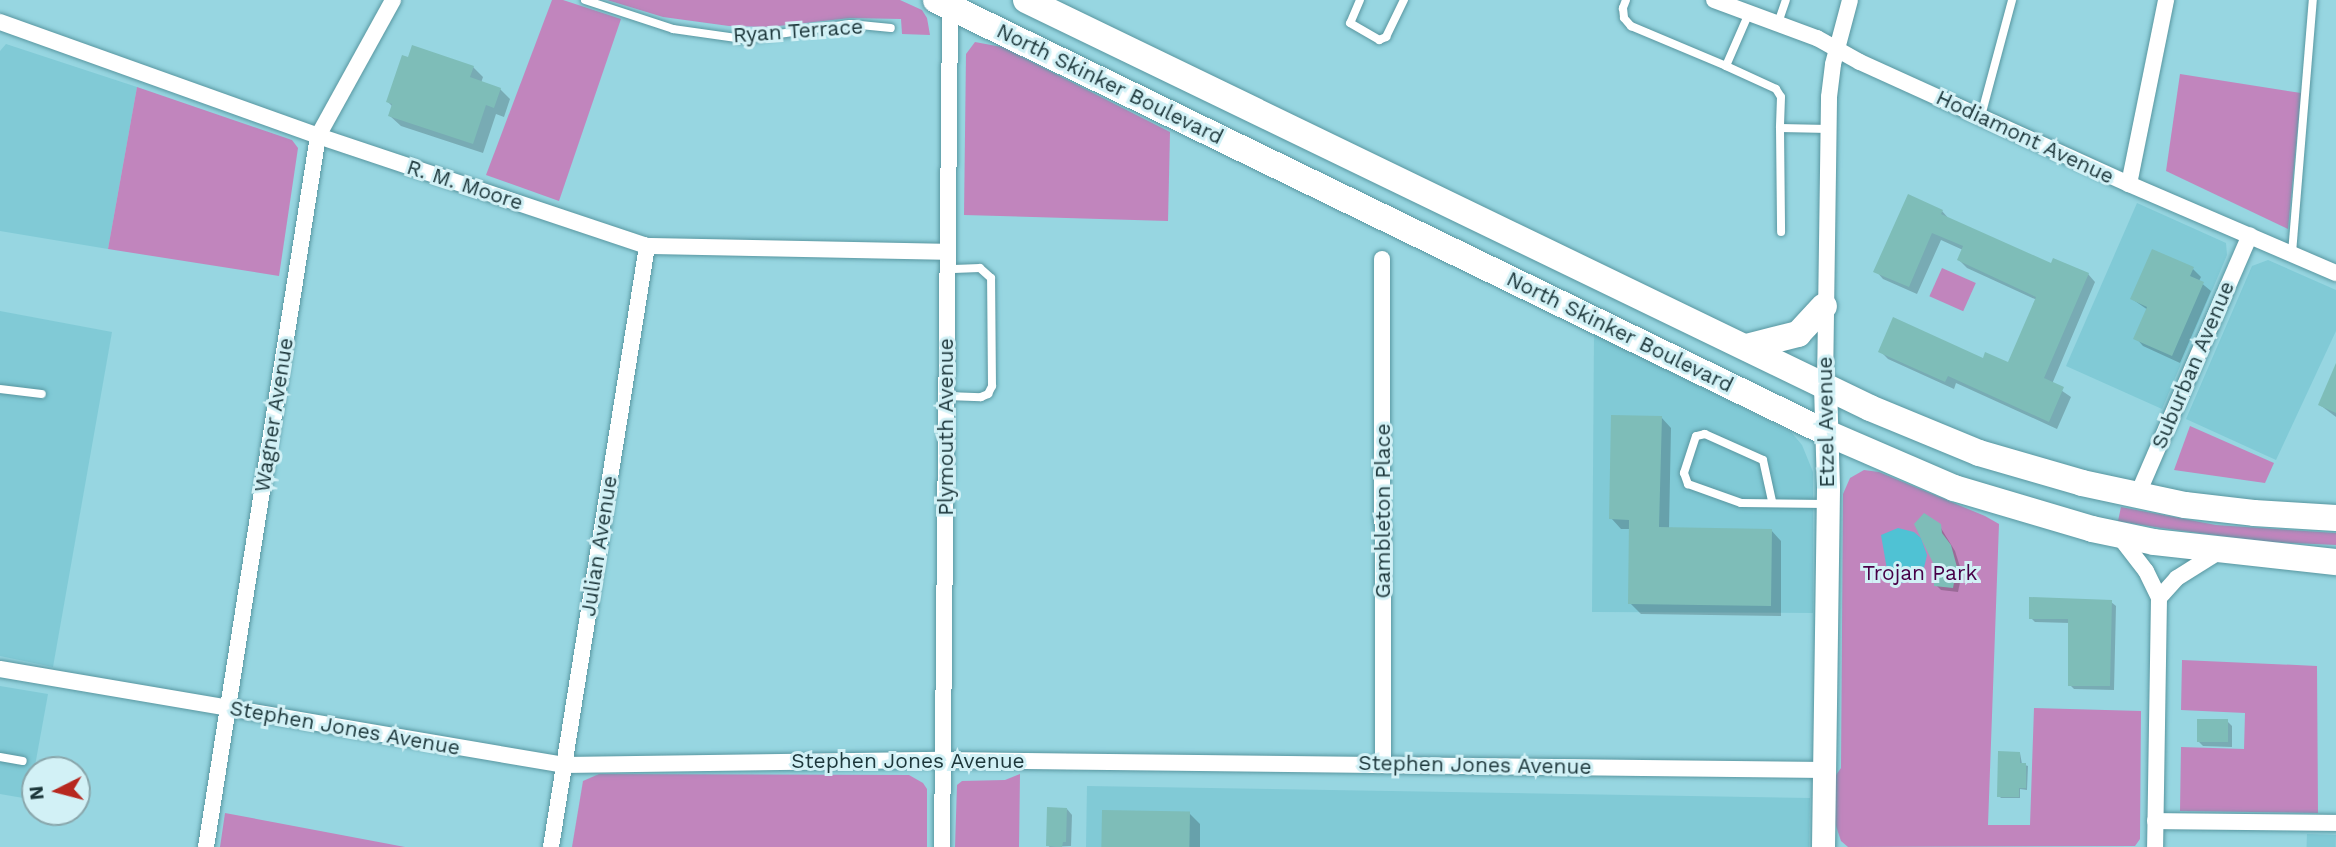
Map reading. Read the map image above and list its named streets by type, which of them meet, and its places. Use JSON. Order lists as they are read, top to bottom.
{
  "streets": {
    "main road": ["North Skinker Boulevard"],
    "street": [
      "Hodiamont Avenue",
      "R. M. Moore",
      "Suburban Avenue",
      "Wagner Avenue",
      "Etzel Avenue",
      "Plymouth Avenue",
      "Gambleton Place",
      "Julian Avenue",
      "Stephen Jones Avenue"
    ],
    "lane": ["Ryan Terrace"]
  },
  "crossings": [
    ["North Skinker Boulevard", "Suburban Avenue"],
    ["North Skinker Boulevard", "Etzel Avenue"],
    ["North Skinker Boulevard", "Plymouth Avenue"],
    ["Hodiamont Avenue", "Suburban Avenue"],
    ["Hodiamont Avenue", "Etzel Avenue"],
    ["R. M. Moore", "Wagner Avenue"],
    ["R. M. Moore", "Plymouth Avenue"],
    ["R. M. Moore", "Julian Avenue"],
    ["Wagner Avenue", "Stephen Jones Avenue"],
    ["Etzel Avenue", "Stephen Jones Avenue"],
    ["Plymouth Avenue", "Stephen Jones Avenue"],
    ["Gambleton Place", "Stephen Jones Avenue"],
    ["Julian Avenue", "Stephen Jones Avenue"]
  ],
  "parks": ["Trojan Park"],
  "north": "left"
}
